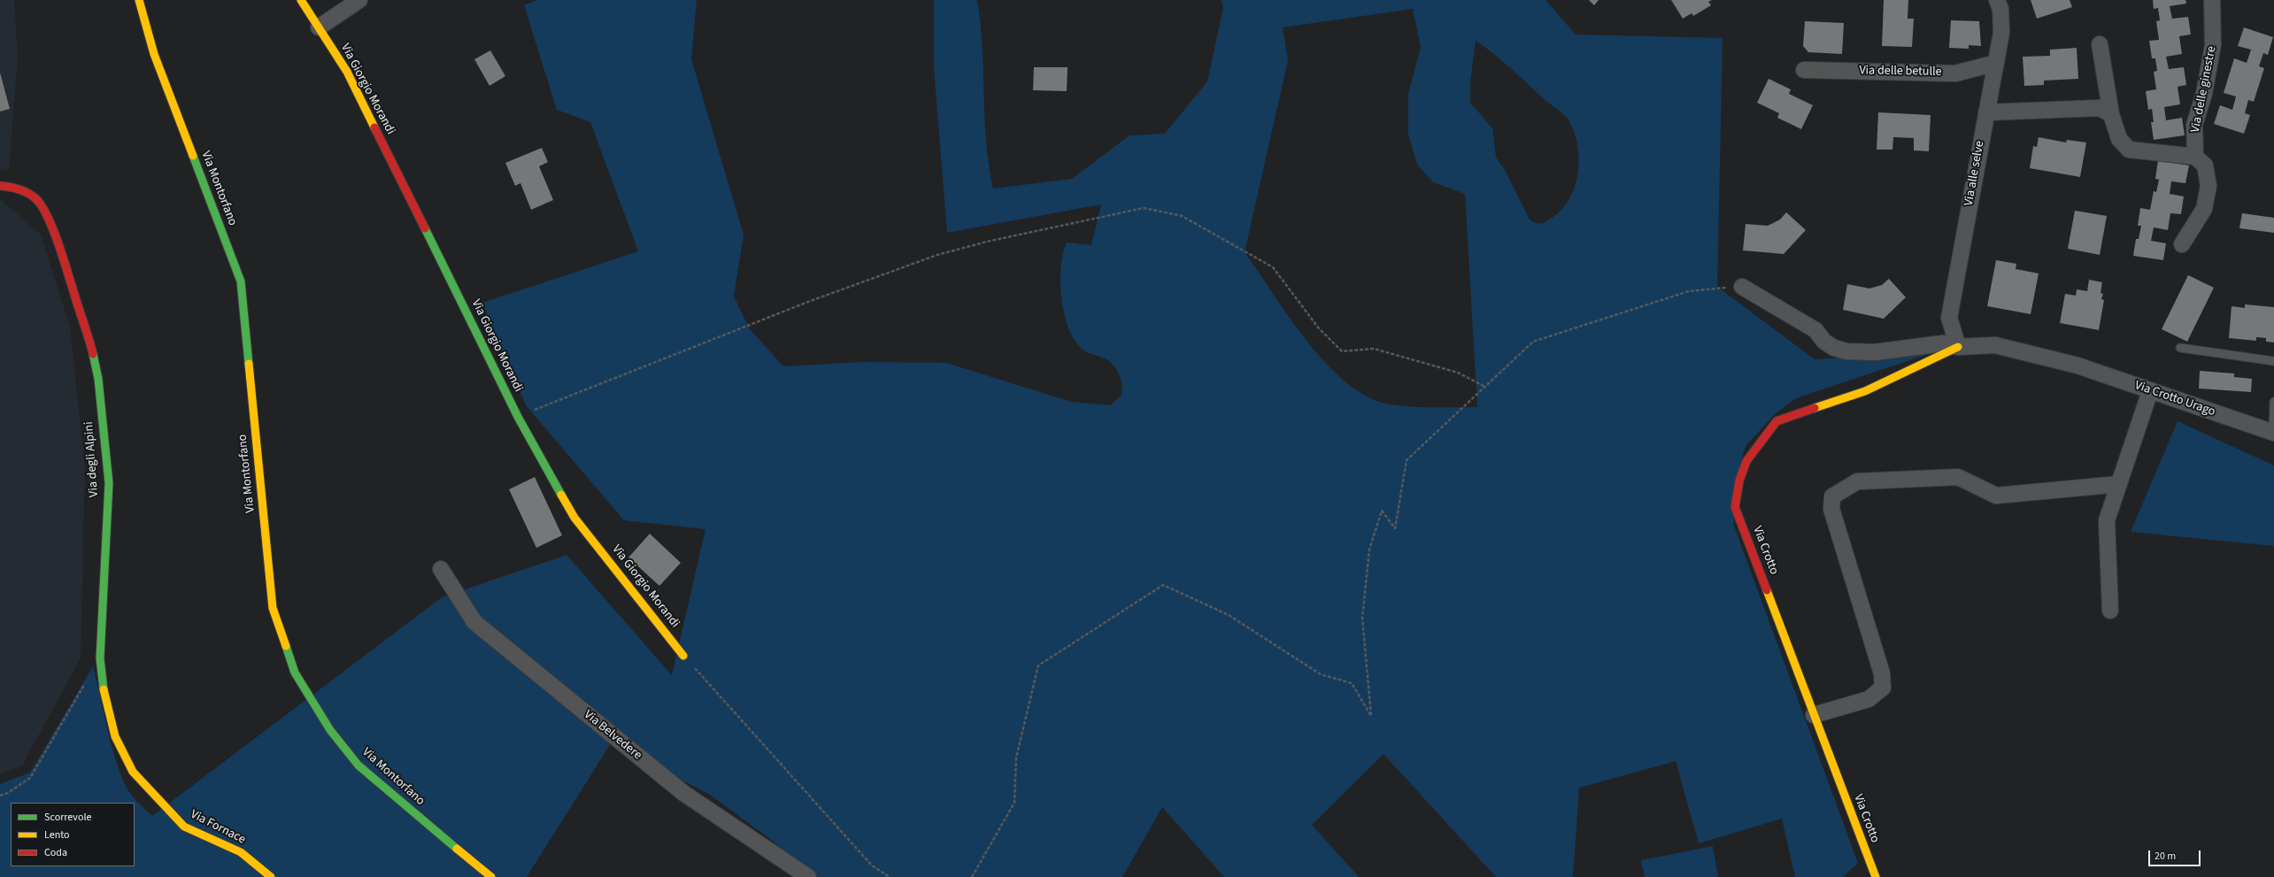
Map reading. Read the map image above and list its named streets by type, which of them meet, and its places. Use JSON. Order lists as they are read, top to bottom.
{
  "streets": {
    "street": [
      "Via delle betulle",
      "Via Giorgio Morandi",
      "Via delle ginestre",
      "Via alle selve",
      "Via Montorfano",
      "Via Crotto Urago",
      "Via degli Alpini",
      "Via Crotto",
      "Via Belvedere",
      "Via Fornace"
    ]
  },
  "crossings": [
    ["Via delle betulle", "Via alle selve"],
    ["Via alle selve", "Via Crotto Urago"],
    ["Via alle selve", "Via Crotto"],
    ["Via Crotto Urago", "Via Crotto"],
    ["Via degli Alpini", "Via Fornace"]
  ],
  "legend": ["Scorrevole", "Lento", "Coda"],
  "scale_bar": "20 m"
}
